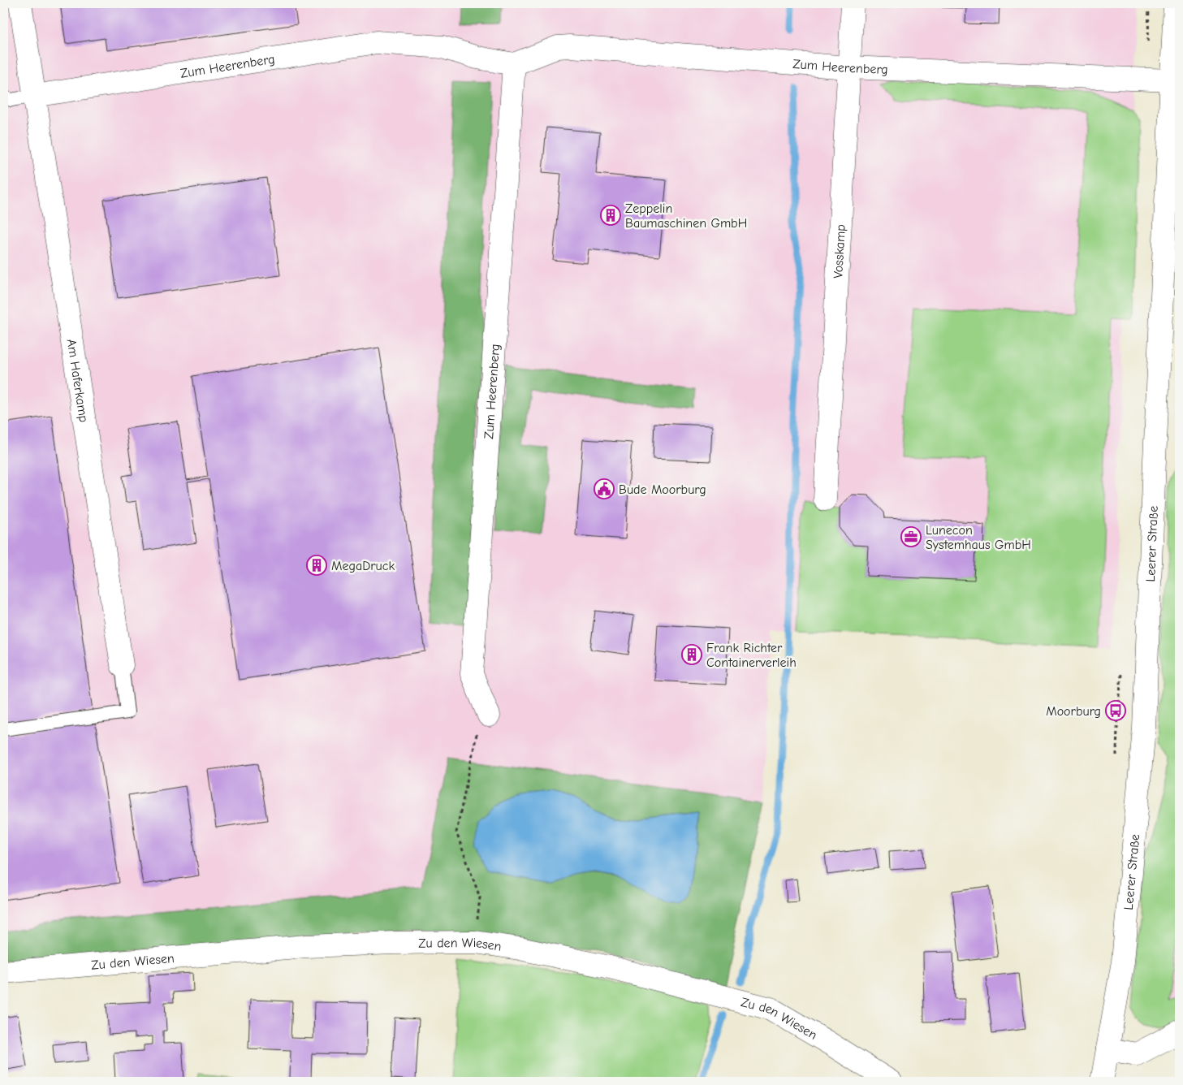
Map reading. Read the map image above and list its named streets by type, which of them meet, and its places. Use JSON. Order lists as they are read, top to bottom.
{
  "streets": {
    "street": [
      "Zum Heerenberg",
      "Vosskamp",
      "Am Haferkamp",
      "Leerer Straße",
      "Zu den Wiesen"
    ]
  },
  "crossings": [
    ["Zum Heerenberg", "Vosskamp"],
    ["Zum Heerenberg", "Am Haferkamp"],
    ["Zum Heerenberg", "Leerer Straße"]
  ],
  "places": {
    "building": ["Zeppelin Baumaschinen GmbH", "MegaDruck", "Frank Richter Containerverleih"],
    "public building": ["Bude Moorburg"],
    "office": ["Lunecon Systemhaus GmbH"],
    "bus stop": ["Moorburg"]
  }
}
